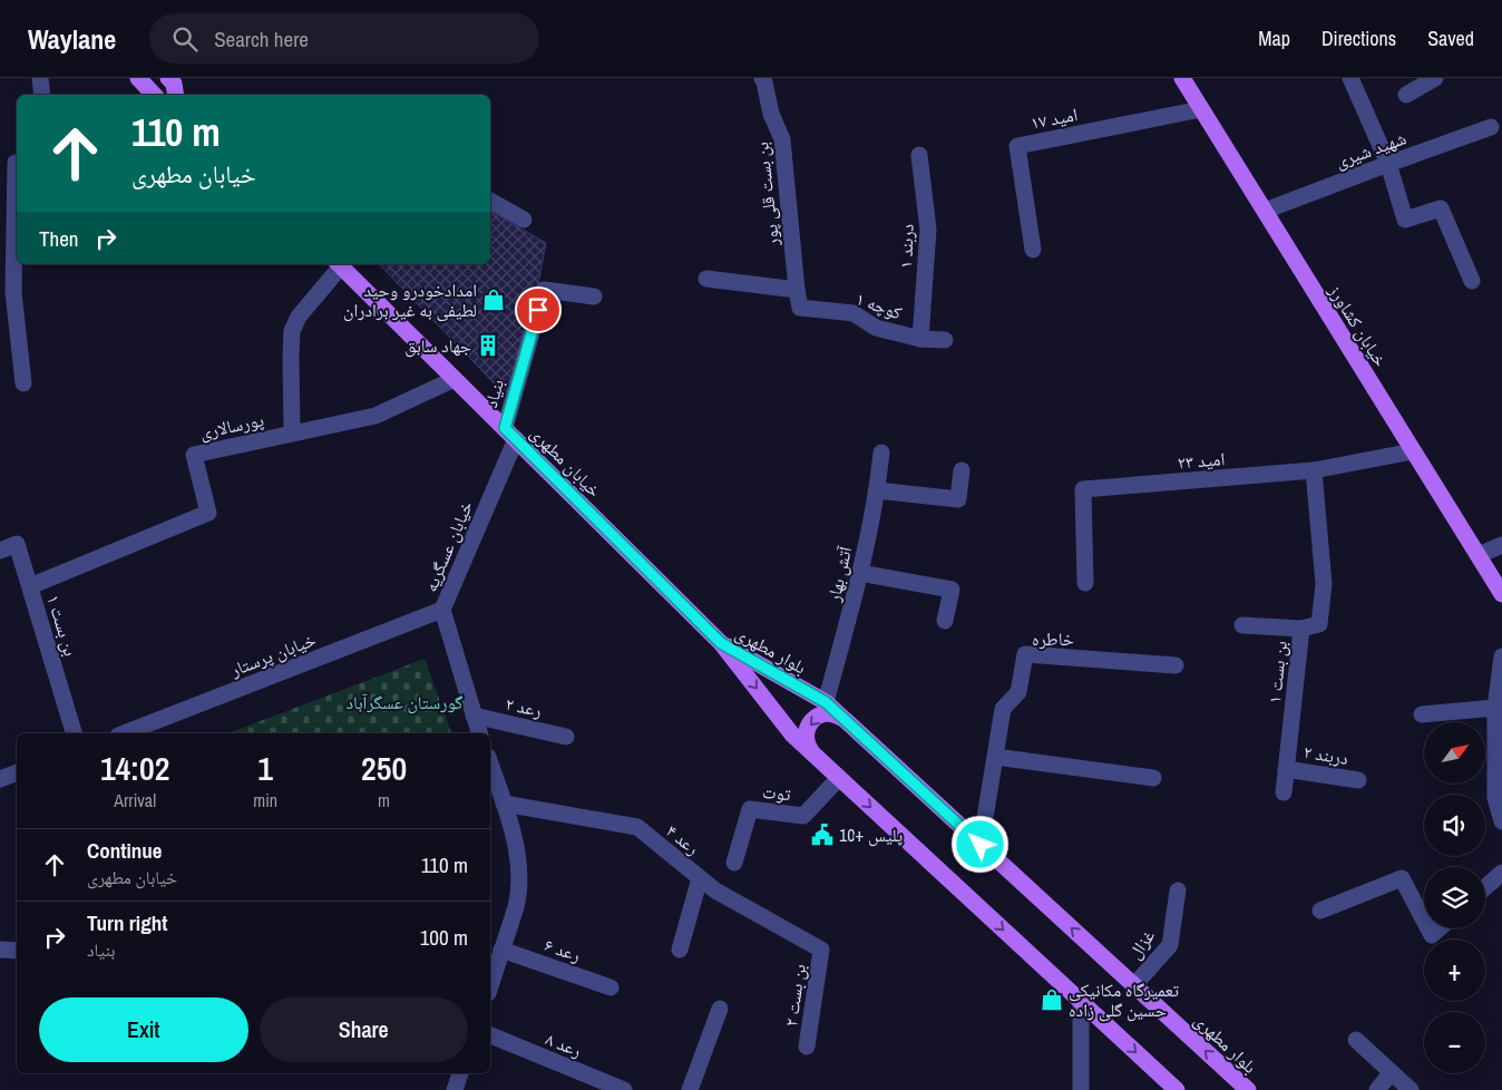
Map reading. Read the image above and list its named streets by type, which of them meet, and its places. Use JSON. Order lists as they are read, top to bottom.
{
  "streets": {
    "main road": ["خیابان کشاورز", "خیابان مطهری", "بلوار مطهری"],
    "street": [
      "امید ۱۷",
      "شهید شیری",
      "بن بست قلی پور",
      "دربند ۱",
      "کوچه ۱",
      "بنیاد",
      "پورسالاری",
      "امید ۲۳",
      "خیابان عسگریه",
      "آتش بهار",
      "بن بست ۱",
      "خاطره",
      "خیابان پرستار",
      "رعد ۲",
      "دربند ۲",
      "توت",
      "رعد ۴",
      "غزال",
      "رعد ۶",
      "بن بست ۲",
      "رعد ۸"
    ]
  },
  "crossings": [
    ["امید ۱۷", "خیابان کشاورز"],
    ["شهید شیری", "خیابان کشاورز"],
    ["بن بست قلی پور", "کوچه ۱"],
    ["دربند ۱", "کوچه ۱"],
    ["خیابان کشاورز", "امید ۲۳"],
    ["بنیاد", "خیابان مطهری"],
    ["بنیاد", "خیابان عسگریه"],
    ["پورسالاری", "خیابان مطهری"],
    ["پورسالاری", "بن بست ۱"],
    ["امید ۲۳", "بن بست ۱"],
    ["خیابان مطهری", "خیابان عسگریه"],
    ["خیابان مطهری", "بلوار مطهری"],
    ["خیابان عسگریه", "خیابان پرستار"],
    ["خیابان عسگریه", "رعد ۲"],
    ["آتش بهار", "بلوار مطهری"],
    ["بن بست ۱", "دربند ۲"],
    ["خاطره", "بلوار مطهری"],
    ["بلوار مطهری", "توت"],
    ["بلوار مطهری", "غزال"],
    ["رعد ۴", "بن بست ۲"]
  ],
  "parks": ["گورستان عسگرآباد"],
  "places": {
    "shop": ["امدادخودرو وحید لطیفی به غیر برادران", "تعمیرگاه مکانیکی حسین گلی زاده"],
    "building": ["جهاد سابق"],
    "public building": ["پلیس +10"]
  },
  "north": "top right",
  "page": {
    "header": "Waylane",
    "search": "Search here",
    "nav": ["Map", "Directions", "Saved"],
    "turn": ["110 m", "خیابان مطهری"],
    "then": "Then",
    "map_buttons": ["+", "−"],
    "eta": [
      "14:02",
      "Arrival",
      "1",
      "min",
      "250",
      "m"
    ],
    "list": [
      {
        "name": "Continue",
        "note": "خیابان مطهری",
        "value": "110 m"
      },
      {
        "name": "Turn right",
        "note": "بنیاد",
        "value": "100 m"
      }
    ],
    "buttons": ["Exit", "Share"]
  }
}
